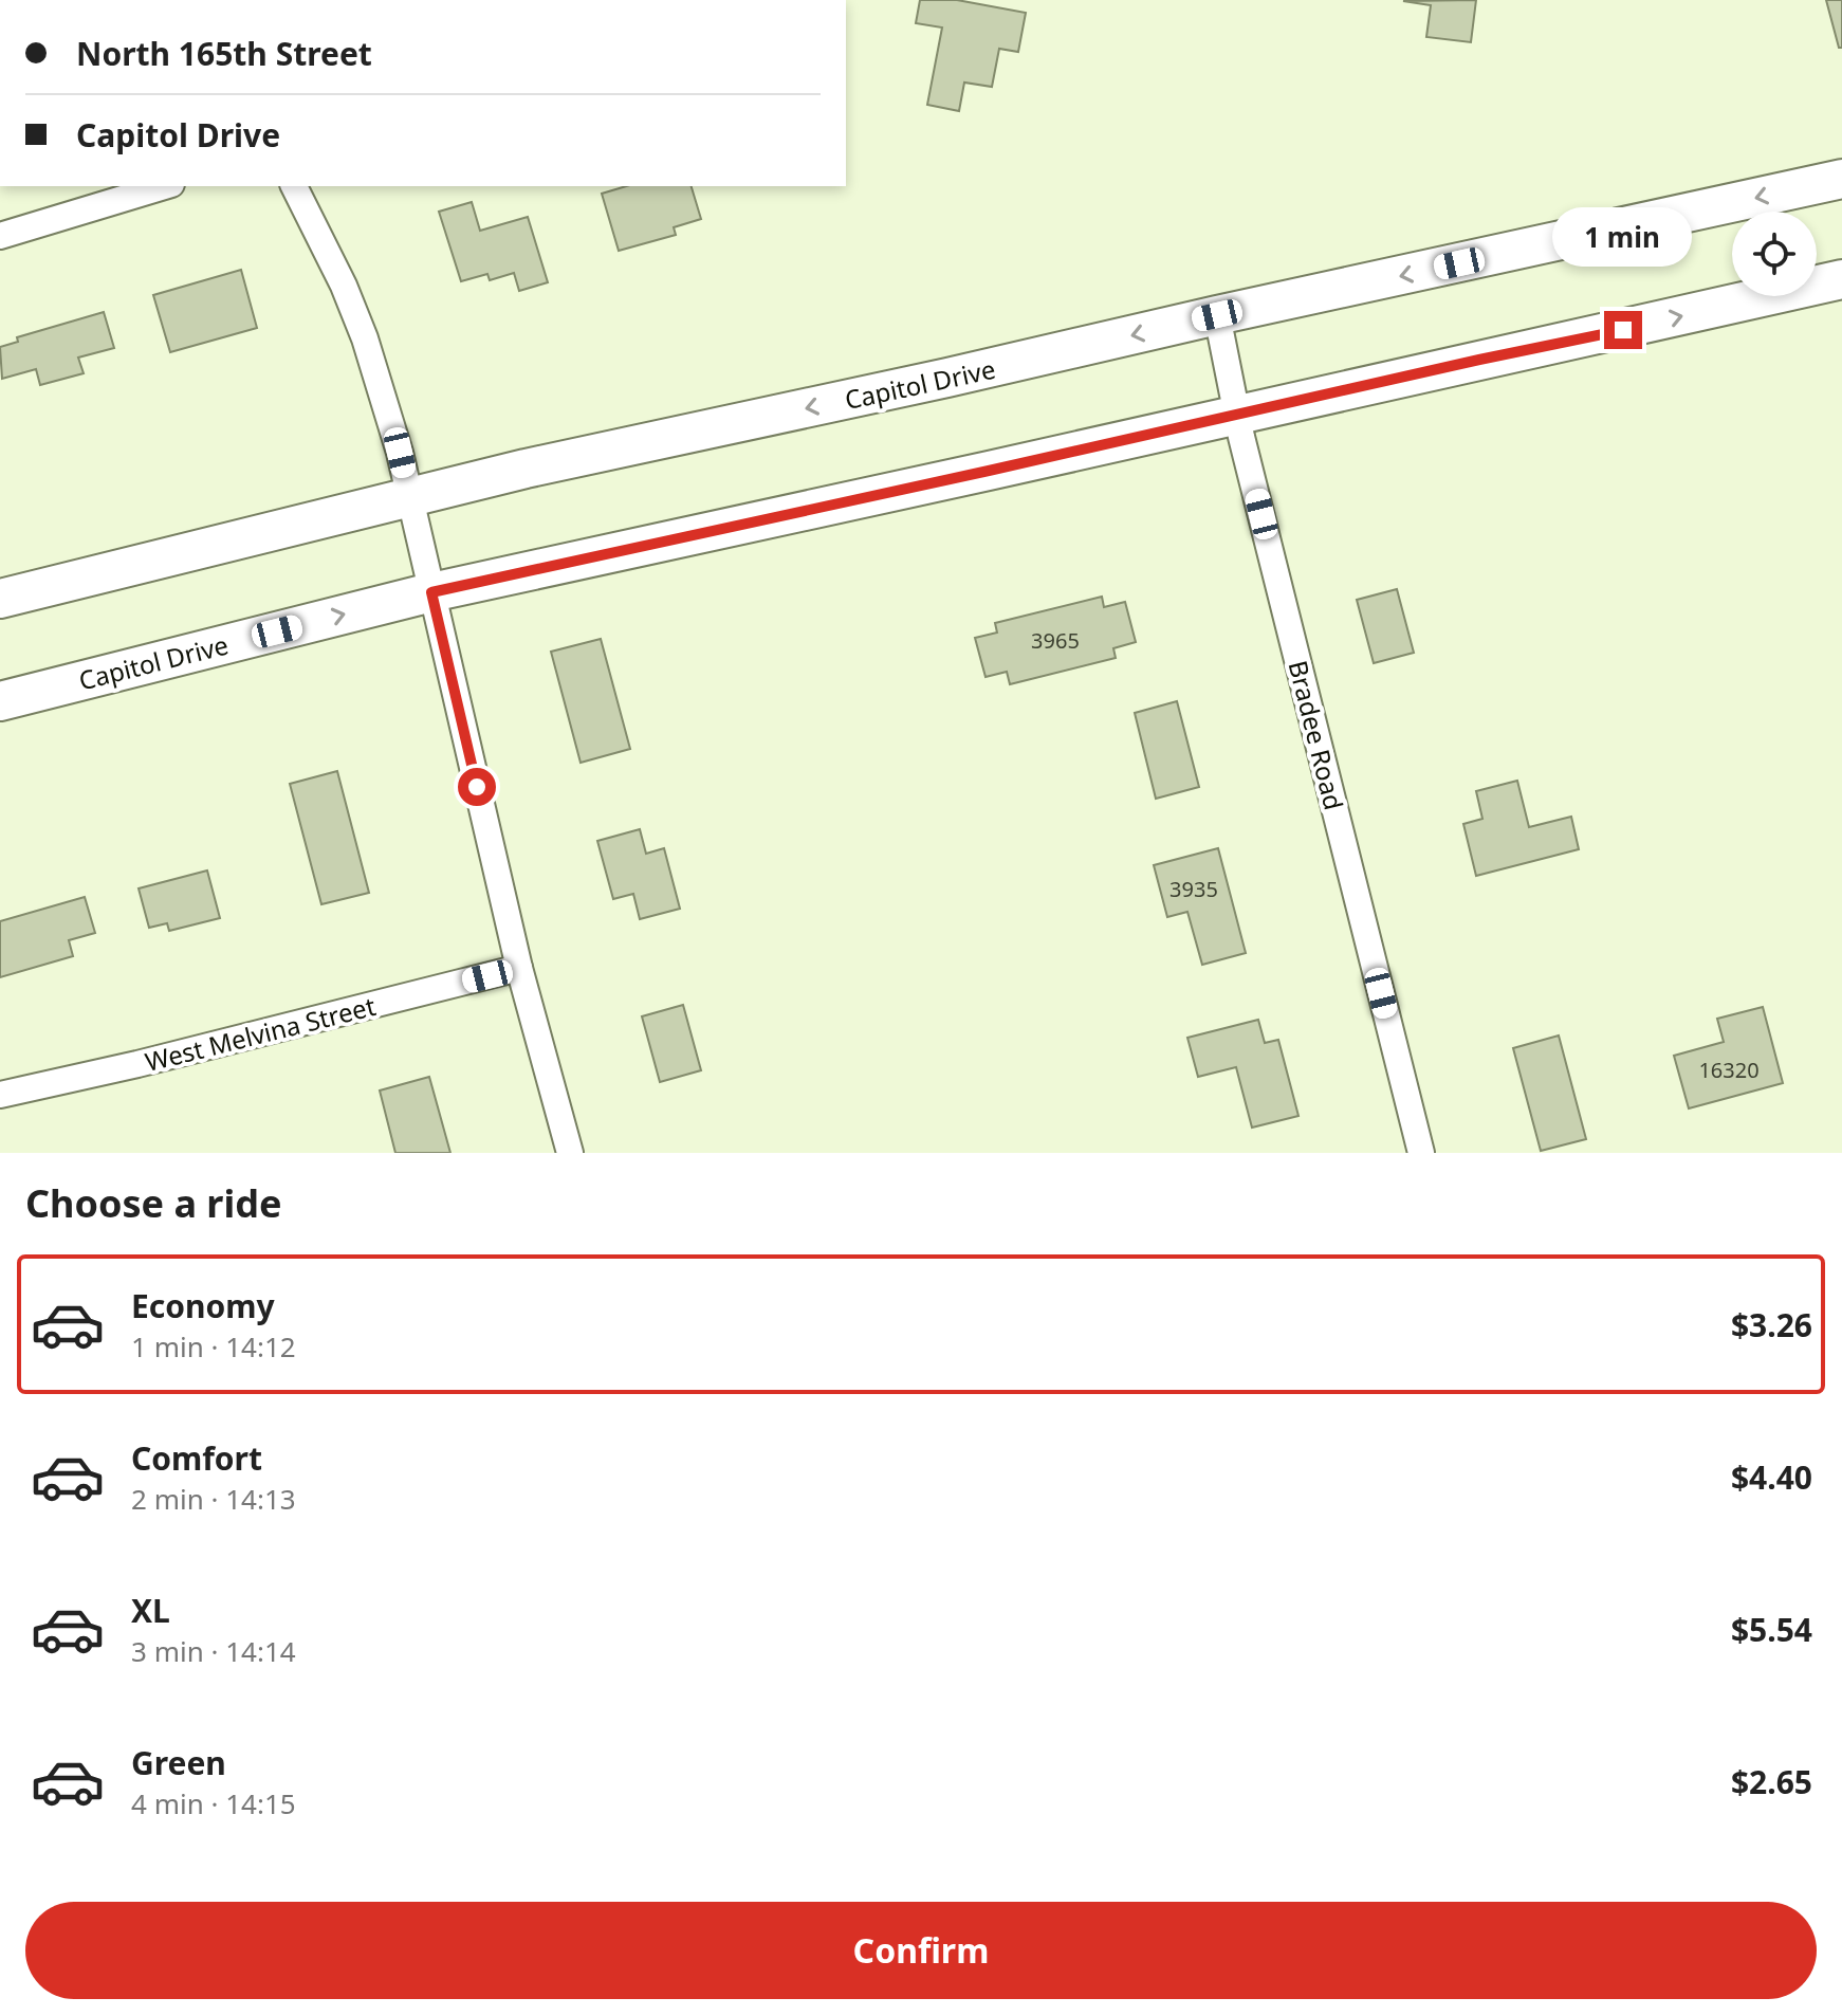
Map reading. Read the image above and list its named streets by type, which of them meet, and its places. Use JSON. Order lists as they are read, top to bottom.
{
  "streets": {
    "main road": ["Capitol Drive"],
    "street": ["Bradee Road", "West Melvina Street"]
  },
  "crossings": [
    ["Capitol Drive", "Bradee Road"]
  ],
  "house_numbers": ["3965", "3935", "16320"],
  "page": {
    "banner": ["North 165th Street", "Capitol Drive"],
    "bubble": "1 min",
    "heading": "Choose a ride",
    "list": [
      {
        "name": "Economy",
        "note": "1 min · 14:12",
        "value": "$3.26"
      },
      {
        "name": "Comfort",
        "note": "2 min · 14:13",
        "value": "$4.40"
      },
      {
        "name": "XL",
        "note": "3 min · 14:14",
        "value": "$5.54"
      },
      {
        "name": "Green",
        "note": "4 min · 14:15",
        "value": "$2.65"
      }
    ],
    "buttons": "Confirm"
  }
}
